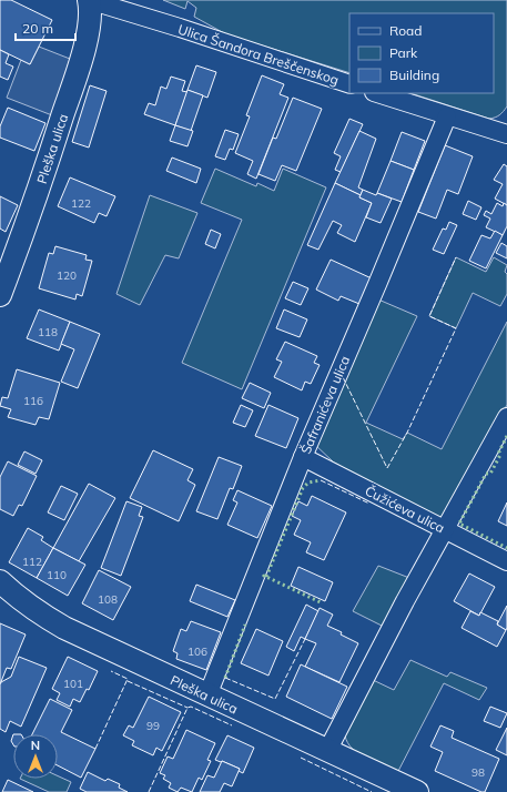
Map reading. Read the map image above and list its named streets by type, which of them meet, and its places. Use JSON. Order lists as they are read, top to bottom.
{
  "streets": {
    "street": [
      "Ulica Šandora Breščenskog",
      "Pleška ulica",
      "Šafranićeva ulica",
      "Čužićeva ulica"
    ]
  },
  "crossings": [
    ["Ulica Šandora Breščenskog", "Pleška ulica"],
    ["Pleška ulica", "Šafranićeva ulica"],
    ["Šafranićeva ulica", "Čužićeva ulica"]
  ],
  "house_numbers": [
    "122",
    "120",
    "118",
    "116",
    "112",
    "110",
    "108",
    "106",
    "101",
    "99",
    "98"
  ],
  "legend": ["Road", "Park", "Building"],
  "scale_bar": "20 m",
  "north": "top"
}
